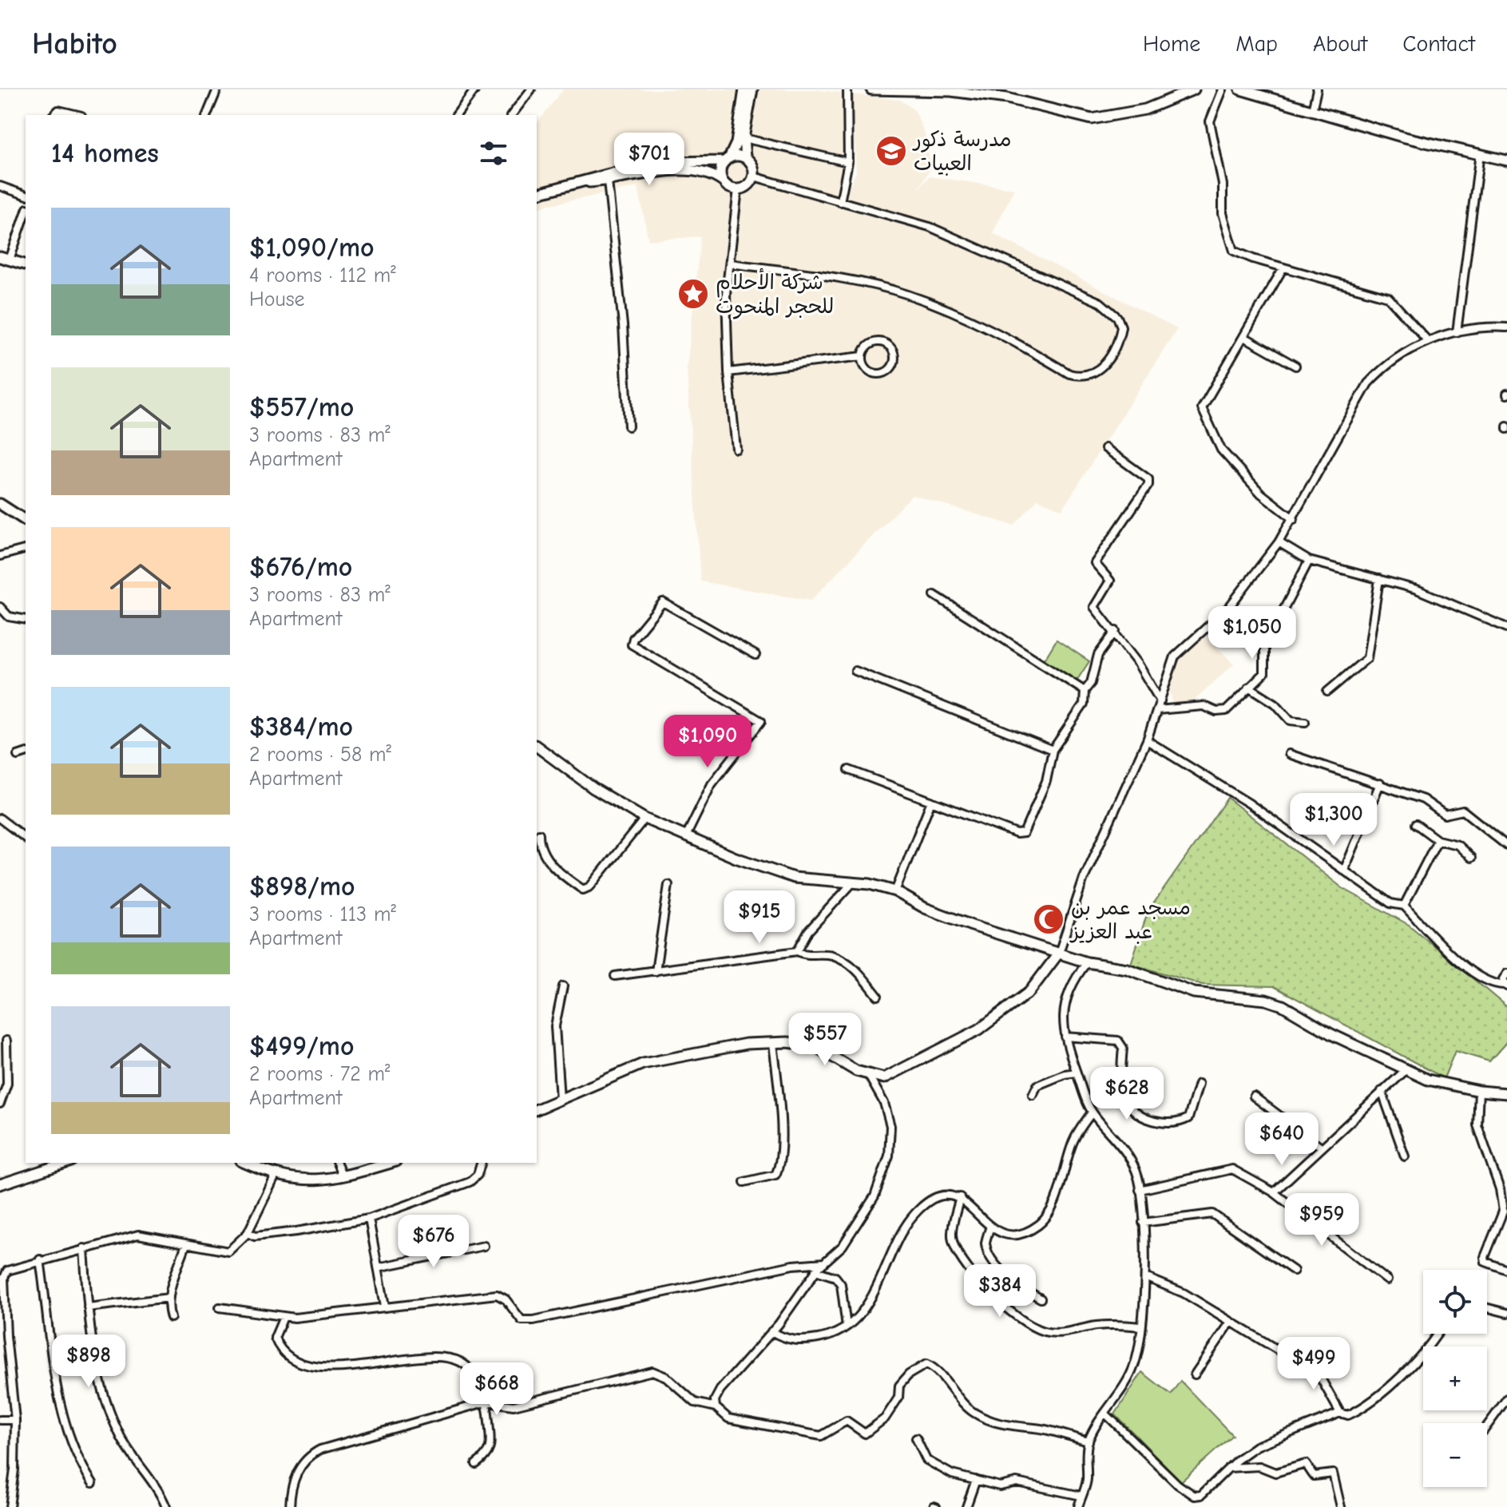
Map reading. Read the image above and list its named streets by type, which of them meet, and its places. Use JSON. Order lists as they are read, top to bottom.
{
  "places": {
    "school or university": ["مدرسة ذكور العبيات"],
    "place": ["شركة الأحلام للحجر المنحوت"],
    "mosque": ["مسجد عمر بن عبد العزيز"]
  },
  "page": {
    "header": "Habito",
    "nav": [
      "Home",
      "Map",
      "About",
      "Contact"
    ],
    "heading": "14 homes",
    "price": [
      "$701",
      "$1,050",
      "$1,090",
      "$1,300",
      "$915",
      "$557",
      "$628",
      "$640",
      "$959",
      "$676",
      "$384",
      "$898",
      "$499",
      "$668"
    ],
    "list": [
      {
        "name": "$1,090/mo",
        "note": "4 rooms · 112 m² · House"
      },
      {
        "name": "$557/mo",
        "note": "3 rooms · 83 m² · Apartment"
      },
      {
        "name": "$676/mo",
        "note": "3 rooms · 83 m² · Apartment"
      },
      {
        "name": "$384/mo",
        "note": "2 rooms · 58 m² · Apartment"
      },
      {
        "name": "$898/mo",
        "note": "3 rooms · 113 m² · Apartment"
      },
      {
        "name": "$499/mo",
        "note": "2 rooms · 72 m² · Apartment"
      }
    ],
    "map_buttons": ["+", "−"]
  }
}
